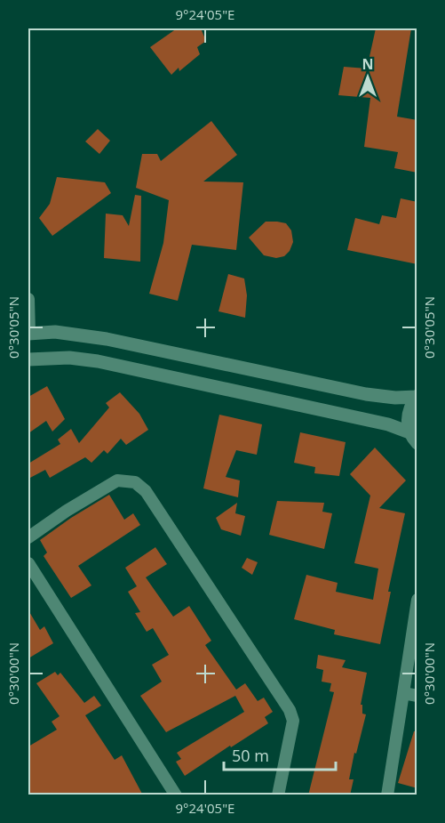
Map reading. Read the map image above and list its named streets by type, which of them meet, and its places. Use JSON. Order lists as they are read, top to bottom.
{
  "scale_bar": "50 m",
  "north": "top",
  "coordinates": ["9°24'05\"E", "0°30'05\"N", "0°30'00\"N"]
}
